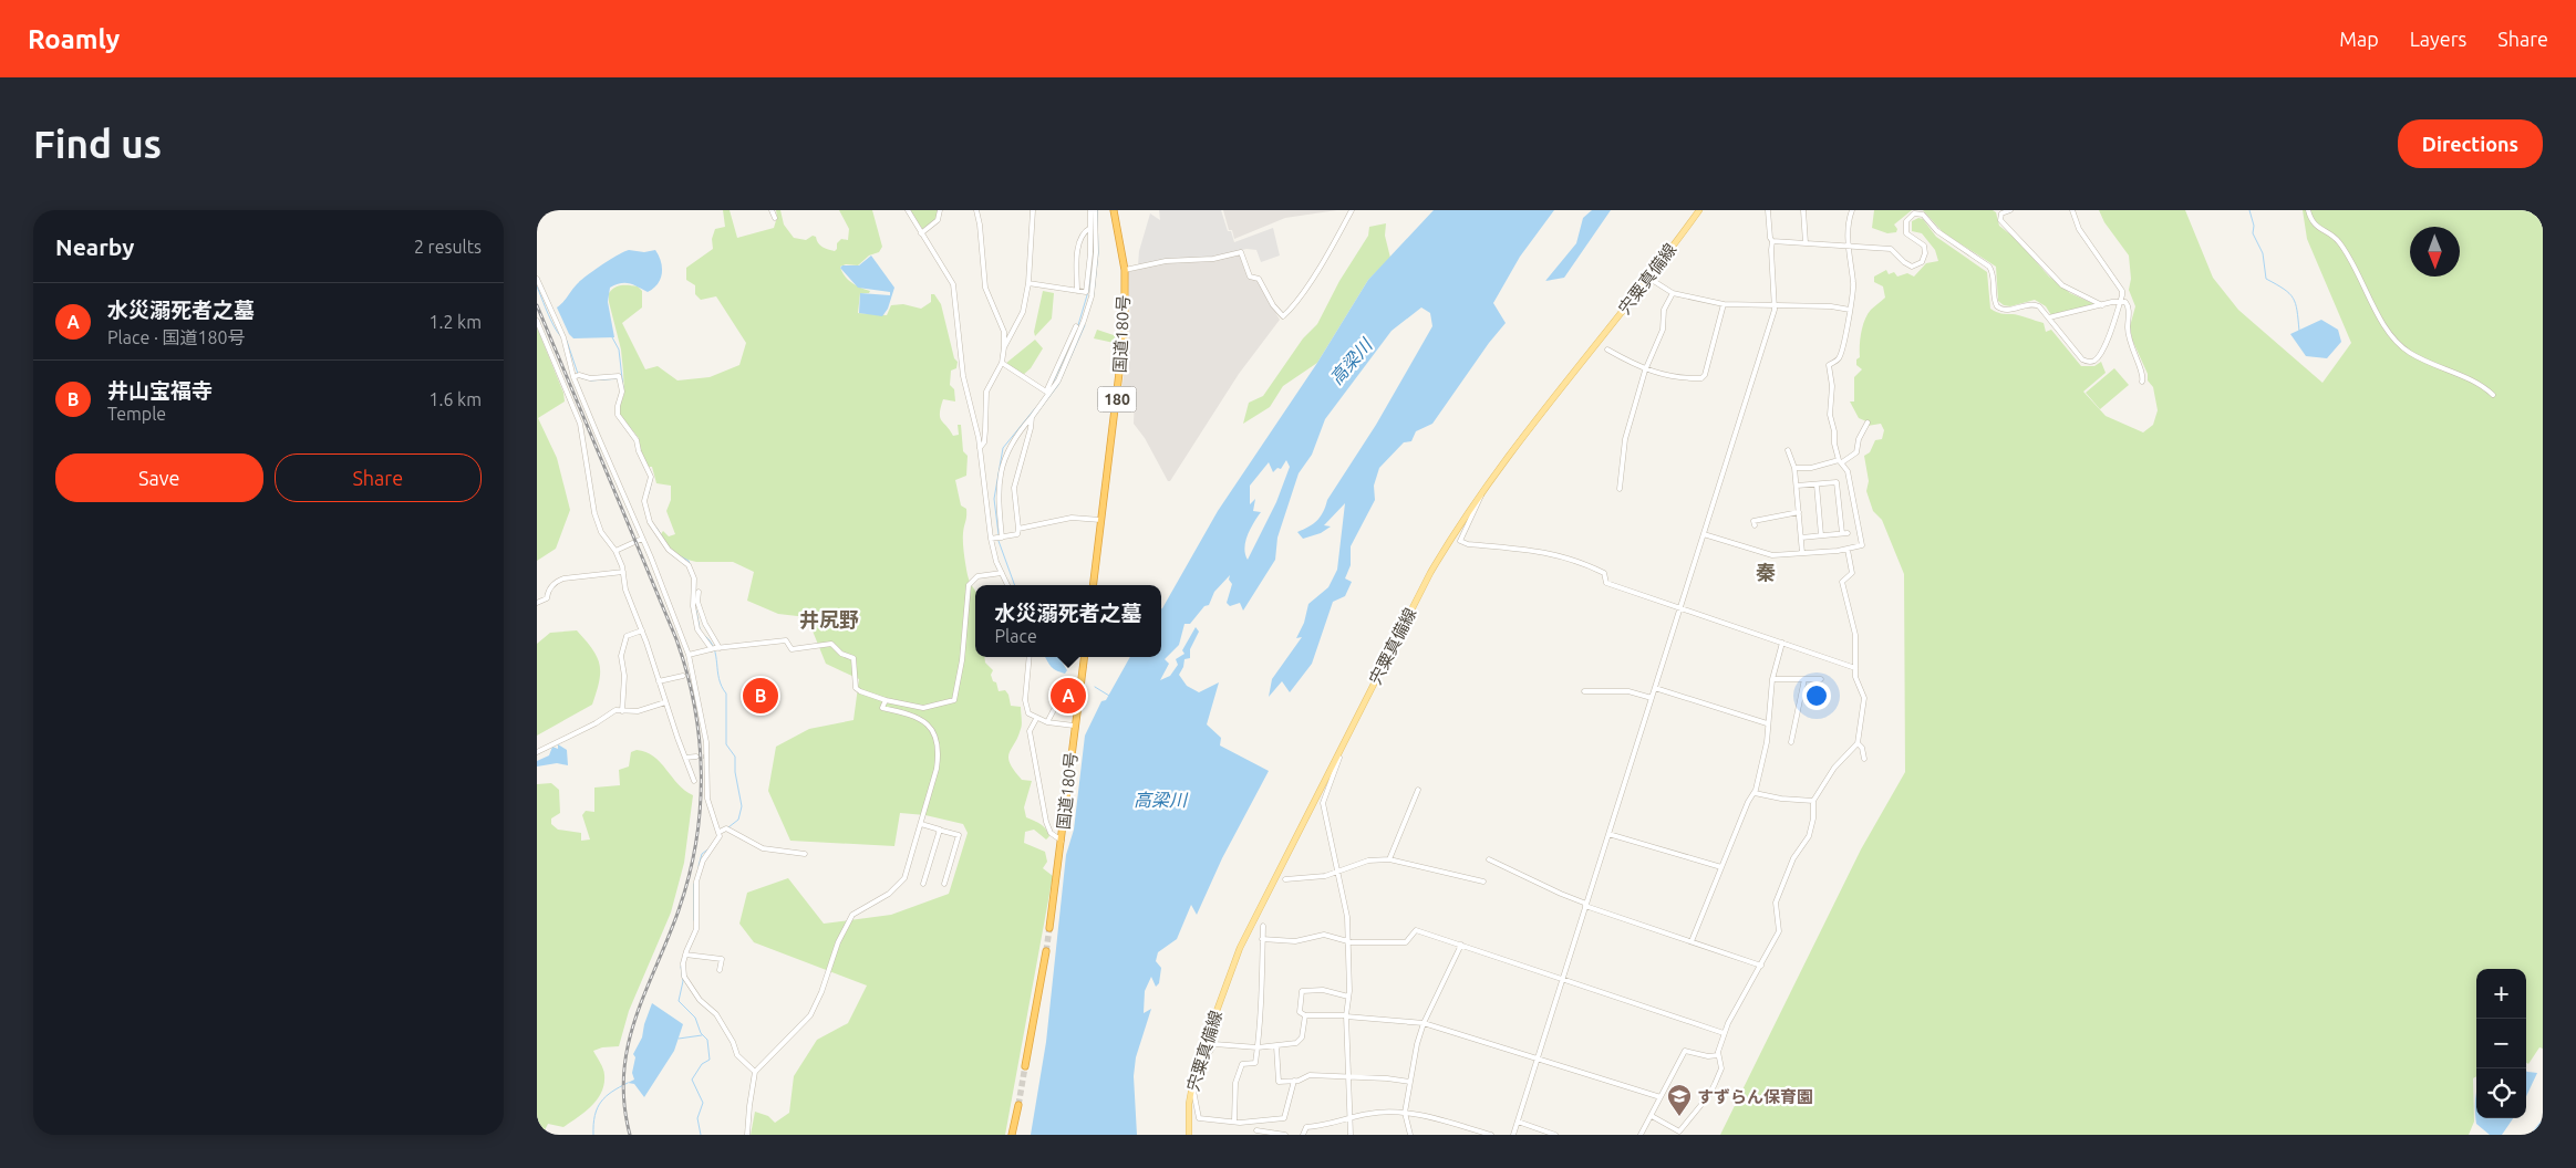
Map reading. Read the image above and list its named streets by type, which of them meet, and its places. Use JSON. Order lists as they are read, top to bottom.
{
  "streets": {
    "highway": ["国道180号", "180"],
    "main road": ["宍粟真備線"]
  },
  "districts": ["秦", "井尻野"],
  "water": ["高梁川"],
  "places": {
    "school or university": ["すずらん保育園"]
  },
  "north": "bottom",
  "page": {
    "header": "Roamly",
    "nav": ["Map", "Layers", "Share"],
    "buttons": [
      "Directions",
      ["Save", "Share"]
    ],
    "title": "Find us",
    "heading": ["Nearby", "2 results"],
    "list": [
      {
        "mark": "A",
        "name": "水災溺死者之墓",
        "note": "Place · 国道180号",
        "value": "1.2 km"
      },
      {
        "mark": "B",
        "name": "井山宝福寺",
        "note": "Temple",
        "value": "1.6 km"
      }
    ],
    "popup": ["水災溺死者之墓", "Place"],
    "pins": ["A", "B"],
    "map_buttons": ["+", "−"]
  }
}
